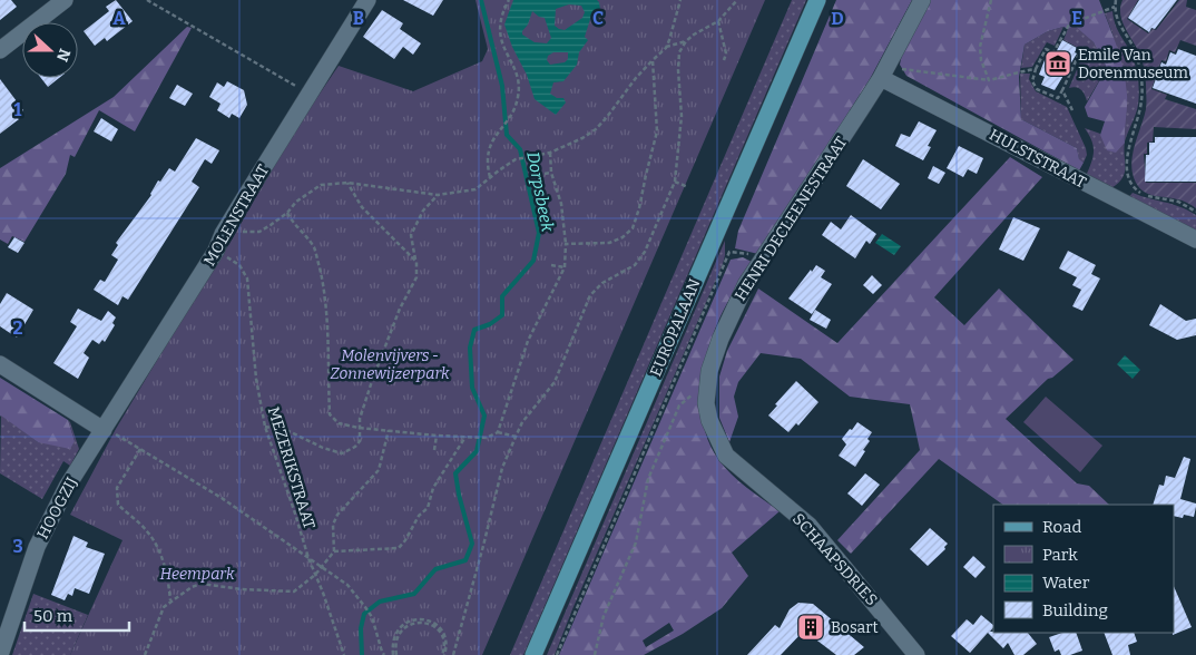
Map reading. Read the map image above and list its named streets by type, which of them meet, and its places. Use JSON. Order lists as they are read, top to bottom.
{
  "streets": {
    "main road": ["EUROPALAAN"],
    "street": [
      "HULSTSTRAAT",
      "MOLENSTRAAT",
      "HENRI DECLEENESTRAAT",
      "HOOGZIJ",
      "SCHAAPSDRIES"
    ],
    "path": ["MEZERIKSTRAAT"]
  },
  "crossings": [
    ["HULSTSTRAAT", "HENRI DECLEENESTRAAT"],
    ["MOLENSTRAAT", "HOOGZIJ"],
    ["HENRI DECLEENESTRAAT", "SCHAAPSDRIES"]
  ],
  "water": ["Dorpsbeek"],
  "parks": ["Molenvijvers - Zonnewijzerpark", "Heempark"],
  "places": {
    "museum": ["Emile Van Dorenmuseum"],
    "building": ["Bosart"]
  },
  "legend": [
    "Road",
    "Park",
    "Water",
    "Building"
  ],
  "scale_bar": "50 m",
  "north": "right",
  "grid": {
    "columns": [
      "A",
      "B",
      "C",
      "D",
      "E"
    ],
    "rows": ["1", "2", "3"]
  }
}
